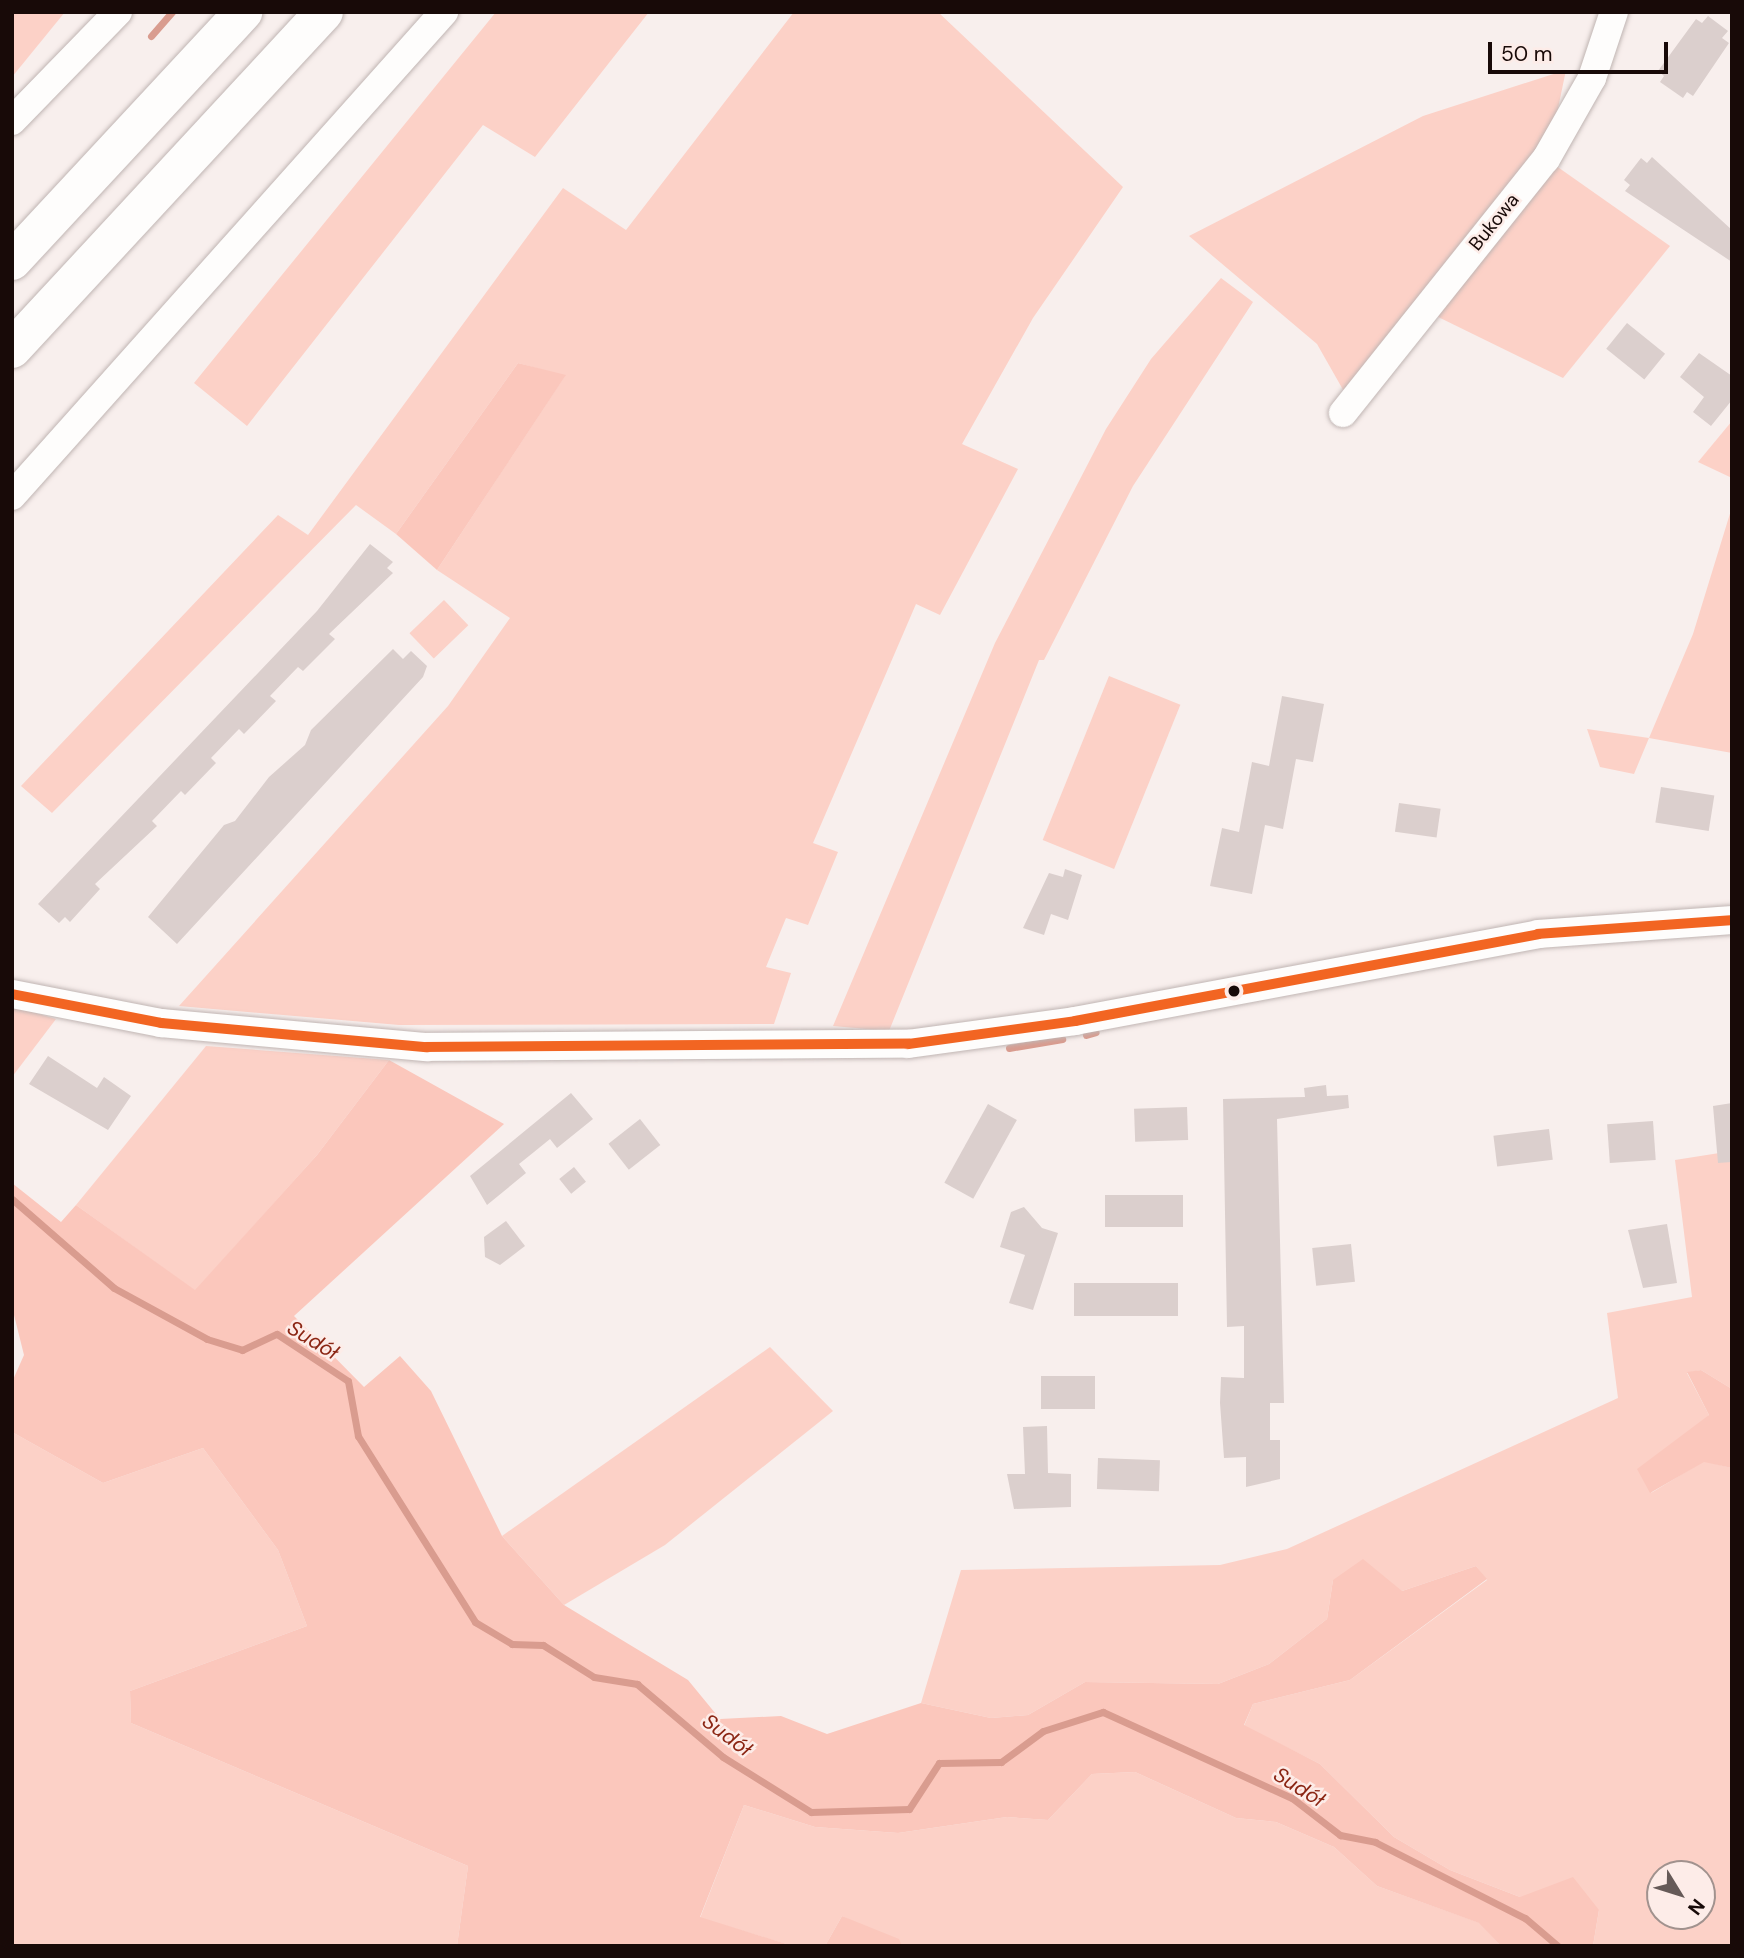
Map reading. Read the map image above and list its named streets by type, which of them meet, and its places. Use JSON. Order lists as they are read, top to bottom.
{
  "streets": {
    "street": ["Bukowa"]
  },
  "water": ["Sudół"],
  "scale_bar": "50 m",
  "north": "bottom right"
}
